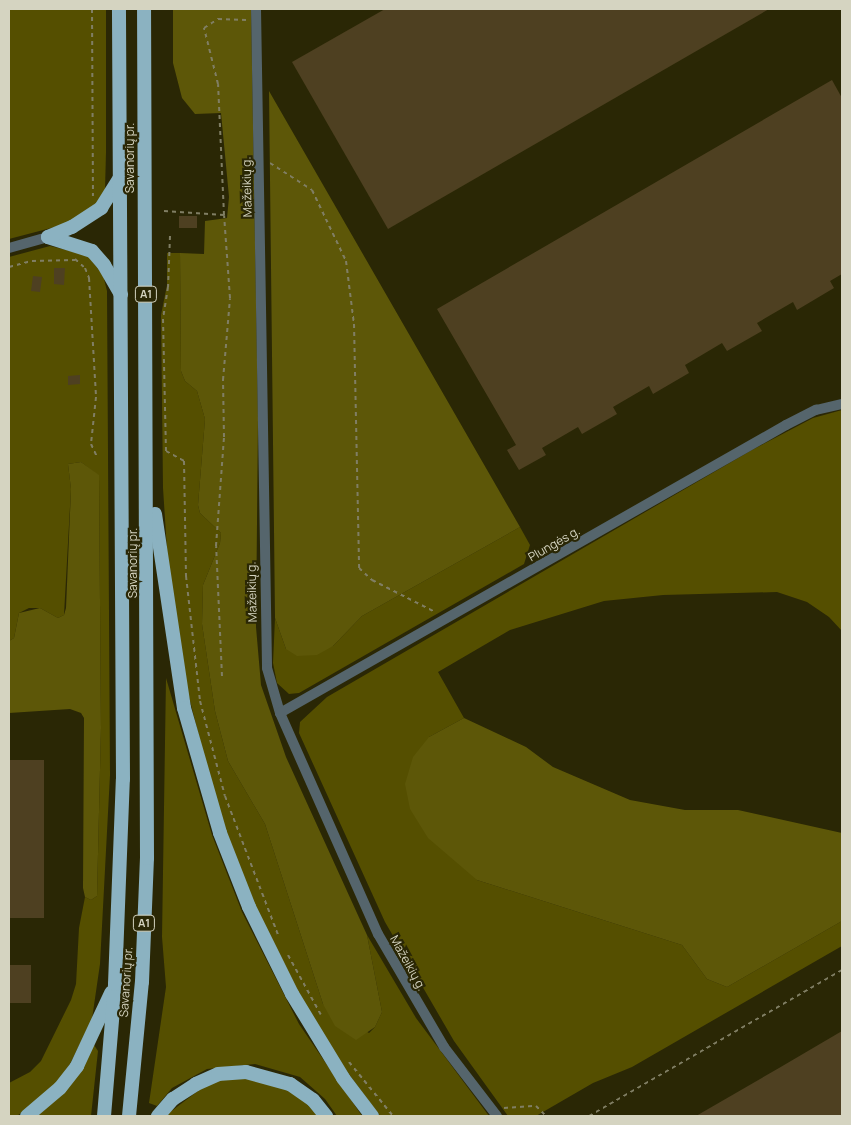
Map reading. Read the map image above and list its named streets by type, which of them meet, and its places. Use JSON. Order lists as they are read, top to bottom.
{
  "streets": {
    "highway": ["Savanorių pr.", "A1"],
    "street": ["Mažeikių g.", "Plungės g."]
  },
  "crossings": [
    ["Mažeikių g.", "Plungės g."]
  ]
}
